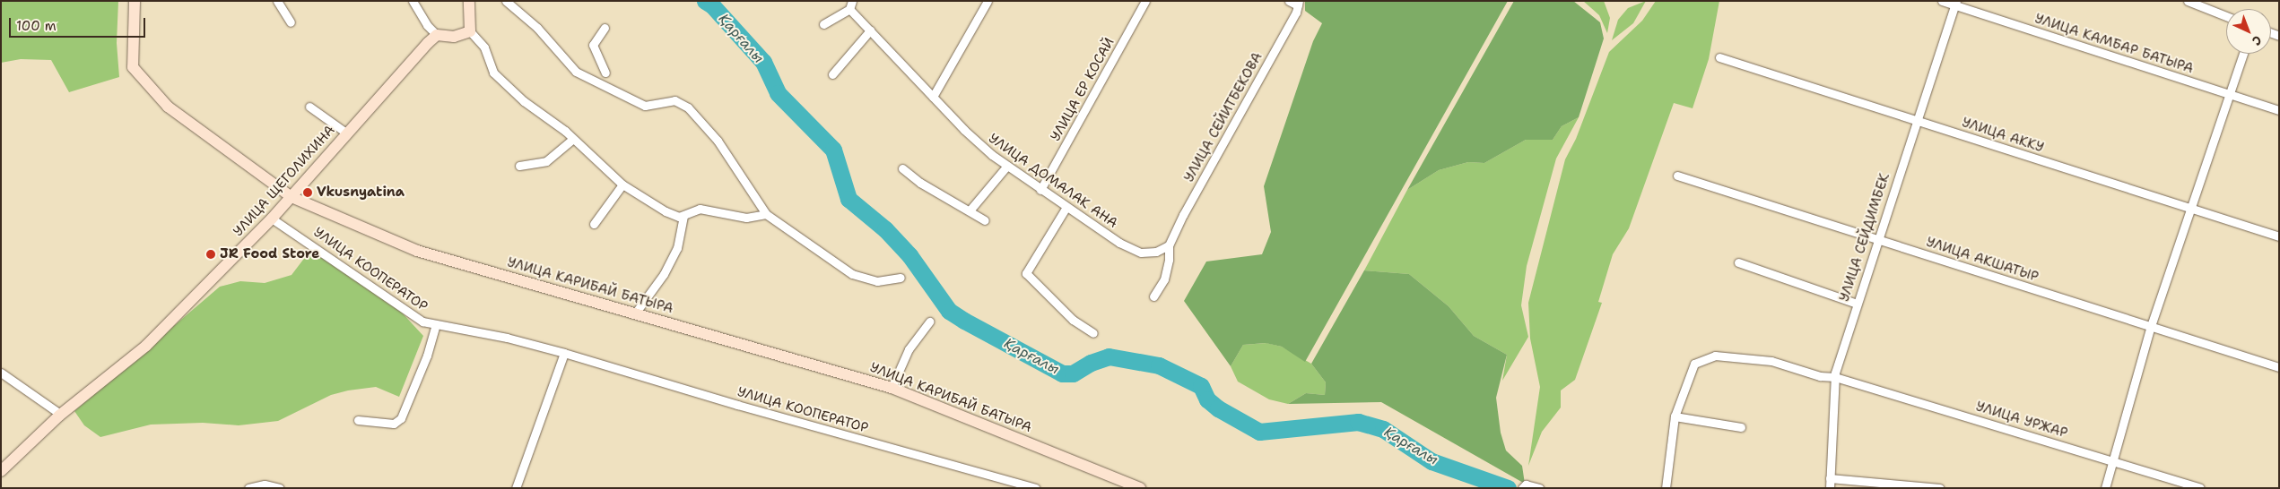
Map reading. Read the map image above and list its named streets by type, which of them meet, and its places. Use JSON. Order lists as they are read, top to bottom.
{
  "streets": {
    "street": [
      "УЛИЦА КАМБАР БАТЫРА",
      "УЛИЦА ЕР КОСАЙ",
      "УЛИЦА СЕЙИТБЕКОВА",
      "УЛИЦА АККУ",
      "УЛИЦА ЩЕГОЛИХИНА",
      "УЛИЦА ДОМАЛАК АНА",
      "УЛИЦА СЕЙДИМБЕК",
      "УЛИЦА АКШАТЫР",
      "УЛИЦА КООПЕРАТОР",
      "УЛИЦА КАРИБАЙ БАТЫРА",
      "УЛИЦА УРЖАР"
    ]
  },
  "crossings": [
    ["УЛИЦА КАМБАР БАТЫРА", "УЛИЦА СЕЙДИМБЕК"],
    ["УЛИЦА ЕР КОСАЙ", "УЛИЦА ДОМАЛАК АНА"],
    ["УЛИЦА СЕЙИТБЕКОВА", "УЛИЦА ДОМАЛАК АНА"],
    ["УЛИЦА АККУ", "УЛИЦА СЕЙДИМБЕК"],
    ["УЛИЦА ЩЕГОЛИХИНА", "УЛИЦА КООПЕРАТОР"],
    ["УЛИЦА ЩЕГОЛИХИНА", "УЛИЦА КАРИБАЙ БАТЫРА"],
    ["УЛИЦА СЕЙДИМБЕК", "УЛИЦА АКШАТЫР"],
    ["УЛИЦА СЕЙДИМБЕК", "УЛИЦА УРЖАР"]
  ],
  "water": ["Қарғалы"],
  "places": ["Vkusnyatina", "JR Food Store"],
  "scale_bar": "100 m",
  "north": "bottom right"
}
